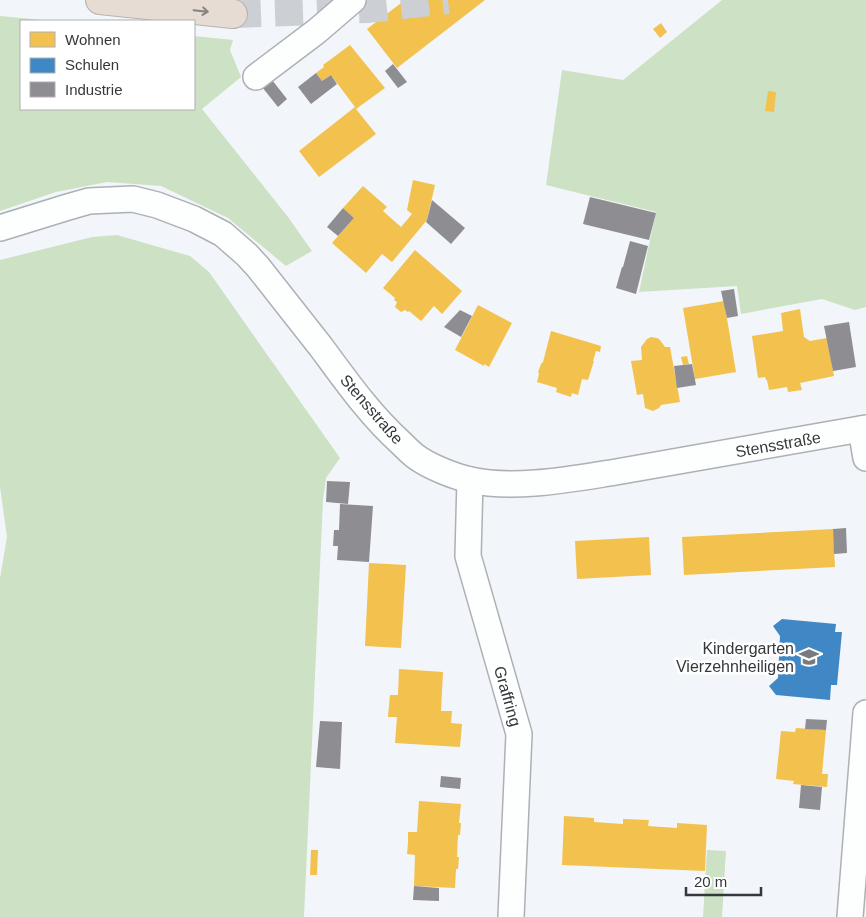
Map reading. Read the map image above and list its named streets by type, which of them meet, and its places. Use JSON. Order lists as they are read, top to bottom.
{
  "streets": {
    "street": ["Stensstraße", "Graffring"]
  },
  "crossings": [
    ["Stensstraße", "Graffring"]
  ],
  "places": {
    "school or university": ["Kindergarten Vierzehnheiligen"]
  },
  "legend": ["Wohnen", "Schulen", "Industrie"],
  "scale_bar": "20 m"
}
